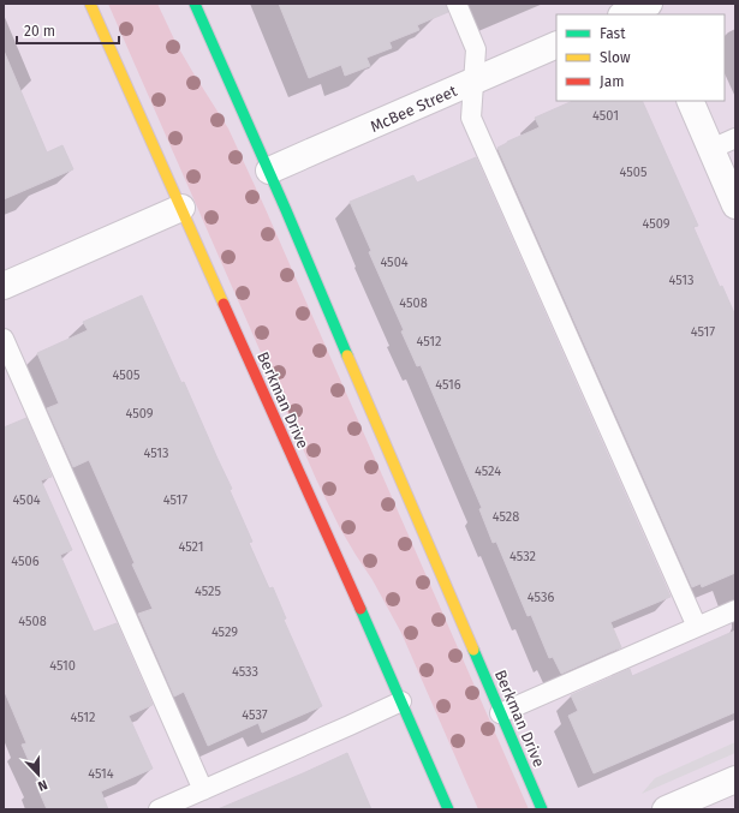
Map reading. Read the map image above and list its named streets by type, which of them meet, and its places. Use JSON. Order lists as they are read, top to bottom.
{
  "streets": {
    "street": ["McBee Street", "Berkman Drive"]
  },
  "crossings": [
    ["McBee Street", "Berkman Drive"]
  ],
  "house_numbers": [
    "4501",
    "4505",
    "4509",
    "4504",
    "4513",
    "4508",
    "4517",
    "4512",
    "4505",
    "4516",
    "4509",
    "4513",
    "4524",
    "4504",
    "4517",
    "4528",
    "4521",
    "4532",
    "4506",
    "4525",
    "4536",
    "4508",
    "4529",
    "4510",
    "4533",
    "4537",
    "4512",
    "4514"
  ],
  "legend": ["Fast", "Slow", "Jam"],
  "scale_bar": "20 m",
  "north": "bottom"
}
